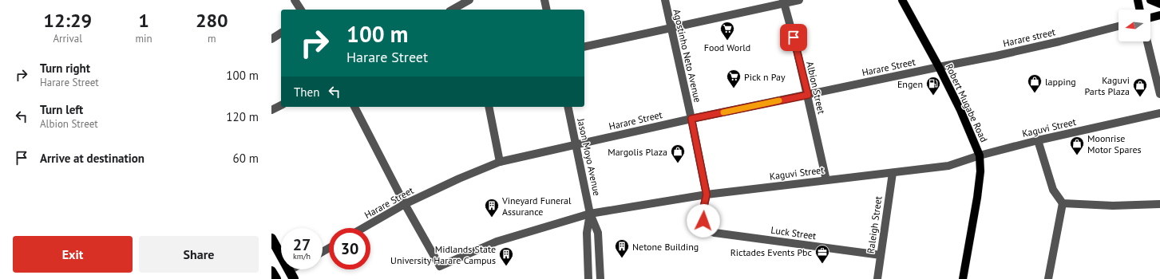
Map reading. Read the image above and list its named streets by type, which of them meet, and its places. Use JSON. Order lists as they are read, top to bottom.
{
  "streets": {
    "main road": ["Robert Mugabe Road"],
    "street": [
      "Harare street",
      "Agostinho Neto Avenue",
      "Harare Street",
      "Albion Street",
      "Kaguvi Street",
      "Jason Moyo Avenue",
      "Raleigh Street",
      "Luck Street"
    ]
  },
  "crossings": [
    ["Harare street", "Harare Street"],
    ["Harare street", "Robert Mugabe Road"],
    ["Agostinho Neto Avenue", "Harare Street"],
    ["Agostinho Neto Avenue", "Kaguvi Street"],
    ["Agostinho Neto Avenue", "Luck Street"],
    ["Harare Street", "Albion Street"],
    ["Harare Street", "Robert Mugabe Road"],
    ["Harare Street", "Kaguvi Street"],
    ["Harare Street", "Jason Moyo Avenue"],
    ["Albion Street", "Kaguvi Street"],
    ["Robert Mugabe Road", "Kaguvi Street"],
    ["Kaguvi Street", "Jason Moyo Avenue"],
    ["Kaguvi Street", "Raleigh Street"],
    ["Raleigh Street", "Luck Street"]
  ],
  "places": {
    "supermarket": ["Food World", "Pick n Pay"],
    "shop": [
      "lapping",
      "Kaguvi Parts Plaza",
      "Moonrise Motor Spares",
      "Margolis Plaza"
    ],
    "fuel station": ["Engen"],
    "building": ["Vineyard Funeral Assurance", "Netone Building", "Midlands State University Harare Campus"],
    "office": ["Rictades Events Pbc"]
  },
  "north": "left",
  "page": {
    "eta": [
      "12:29",
      "Arrival",
      "1",
      "min",
      "280",
      "m"
    ],
    "turn": ["100 m", "Harare Street"],
    "list": [
      {
        "name": "Turn right",
        "note": "Harare Street",
        "value": "100 m"
      },
      {
        "name": "Turn left",
        "note": "Albion Street",
        "value": "120 m"
      },
      {
        "name": "Arrive at destination",
        "value": "60 m"
      }
    ],
    "then": "Then",
    "speed": "27 km/h",
    "limit": "30",
    "buttons": ["Exit", "Share"]
  }
}
